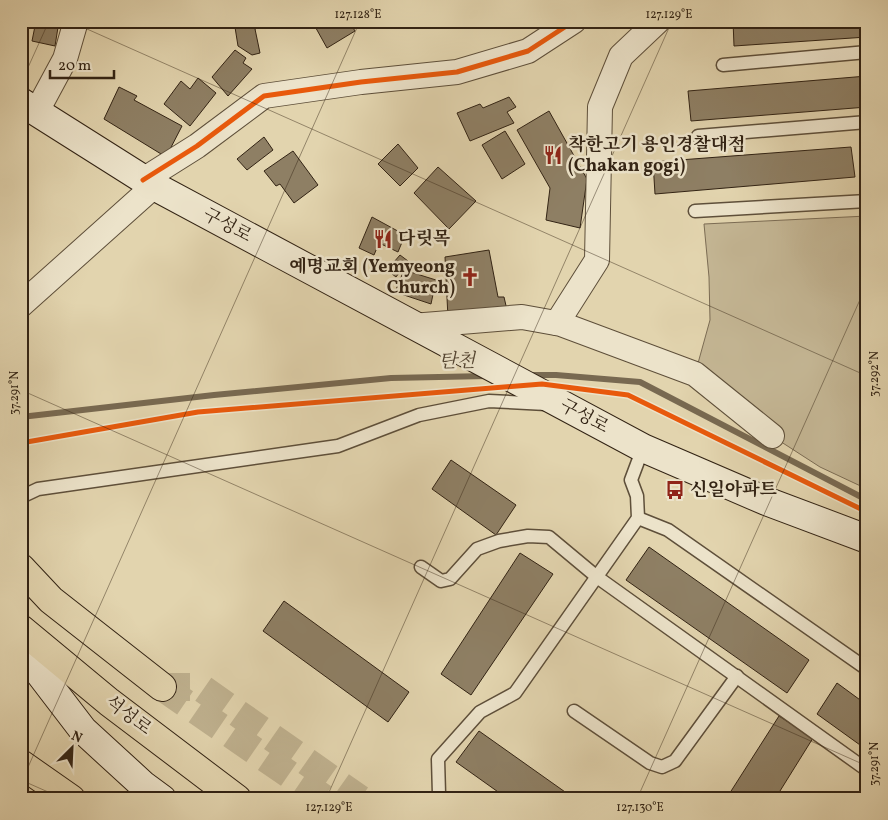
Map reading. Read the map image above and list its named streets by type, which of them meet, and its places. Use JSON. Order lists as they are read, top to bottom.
{
  "streets": {
    "highway": ["석성로"],
    "main road": ["구성로"]
  },
  "water": ["탄천"],
  "places": {
    "restaurant": ["착한고기 용인경찰대점 (Chakan gogi)", "다릿목"],
    "church": ["예명교회 (Yemyeong Church)"],
    "bus stop": ["신일아파트"]
  },
  "scale_bar": "20 m",
  "north": "top right",
  "coordinates": [
    "127.128°E",
    "127.129°E",
    "37.292°N",
    "37.291°N",
    "127.130°E"
  ]
}
